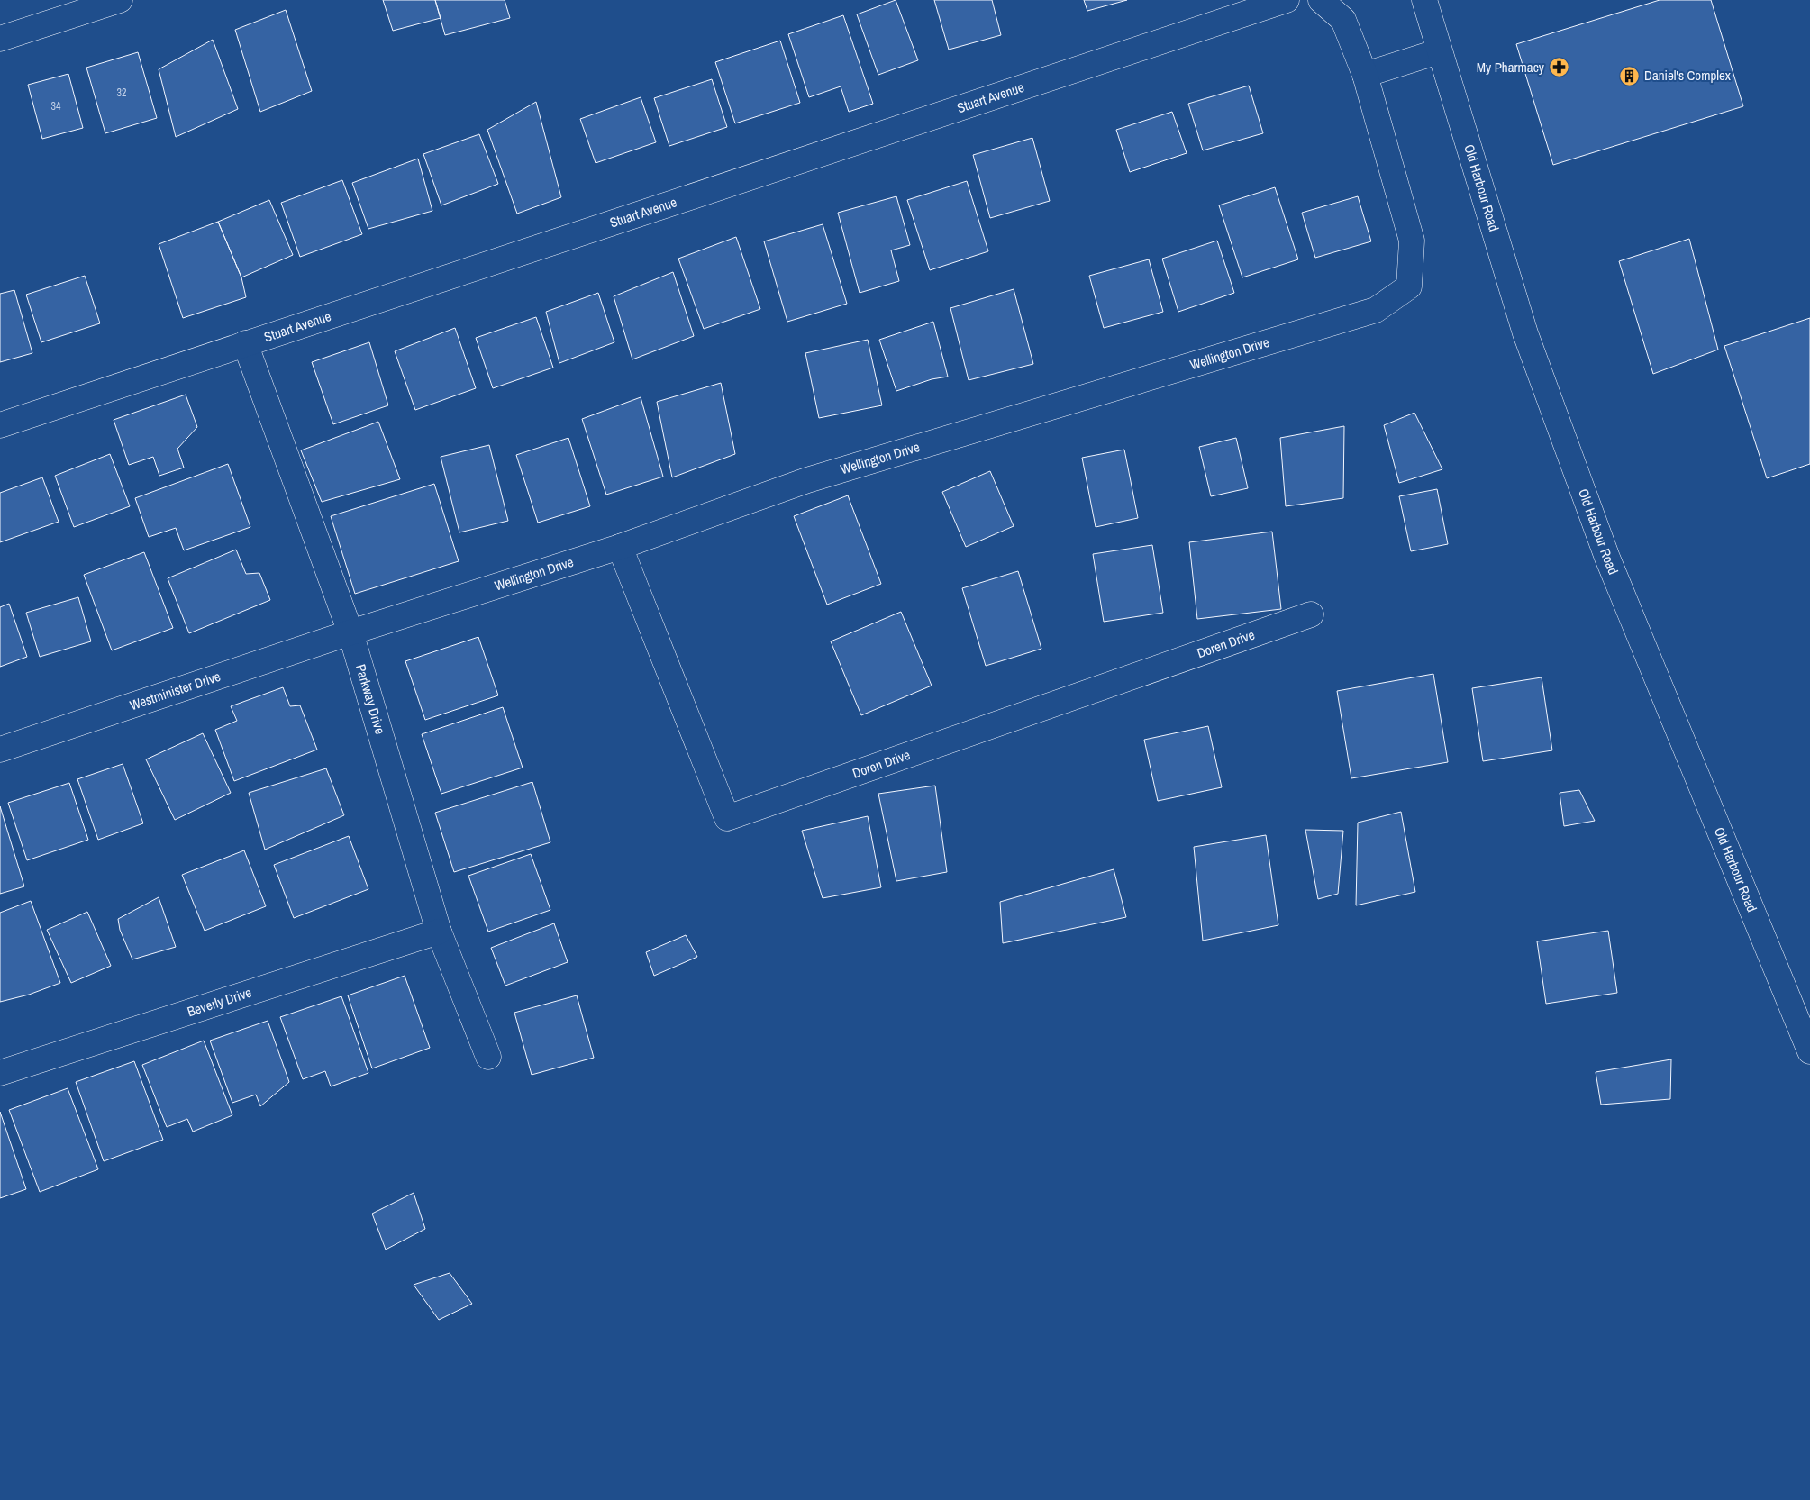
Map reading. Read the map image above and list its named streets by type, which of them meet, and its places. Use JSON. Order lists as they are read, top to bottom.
{
  "streets": {
    "street": [
      "Stuart Avenue",
      "Old Harbour Road",
      "Wellington Drive",
      "Doren Drive",
      "Westminister Drive",
      "Parkway Drive",
      "Beverly Drive"
    ]
  },
  "crossings": [
    ["Stuart Avenue", "Parkway Drive"],
    ["Wellington Drive", "Doren Drive"],
    ["Wellington Drive", "Westminister Drive"],
    ["Wellington Drive", "Parkway Drive"],
    ["Westminister Drive", "Parkway Drive"],
    ["Parkway Drive", "Beverly Drive"]
  ],
  "places": {
    "pharmacy": ["My Pharmacy"],
    "building": ["Daniel's Complex"]
  },
  "house_numbers": ["32", "34"]
}
